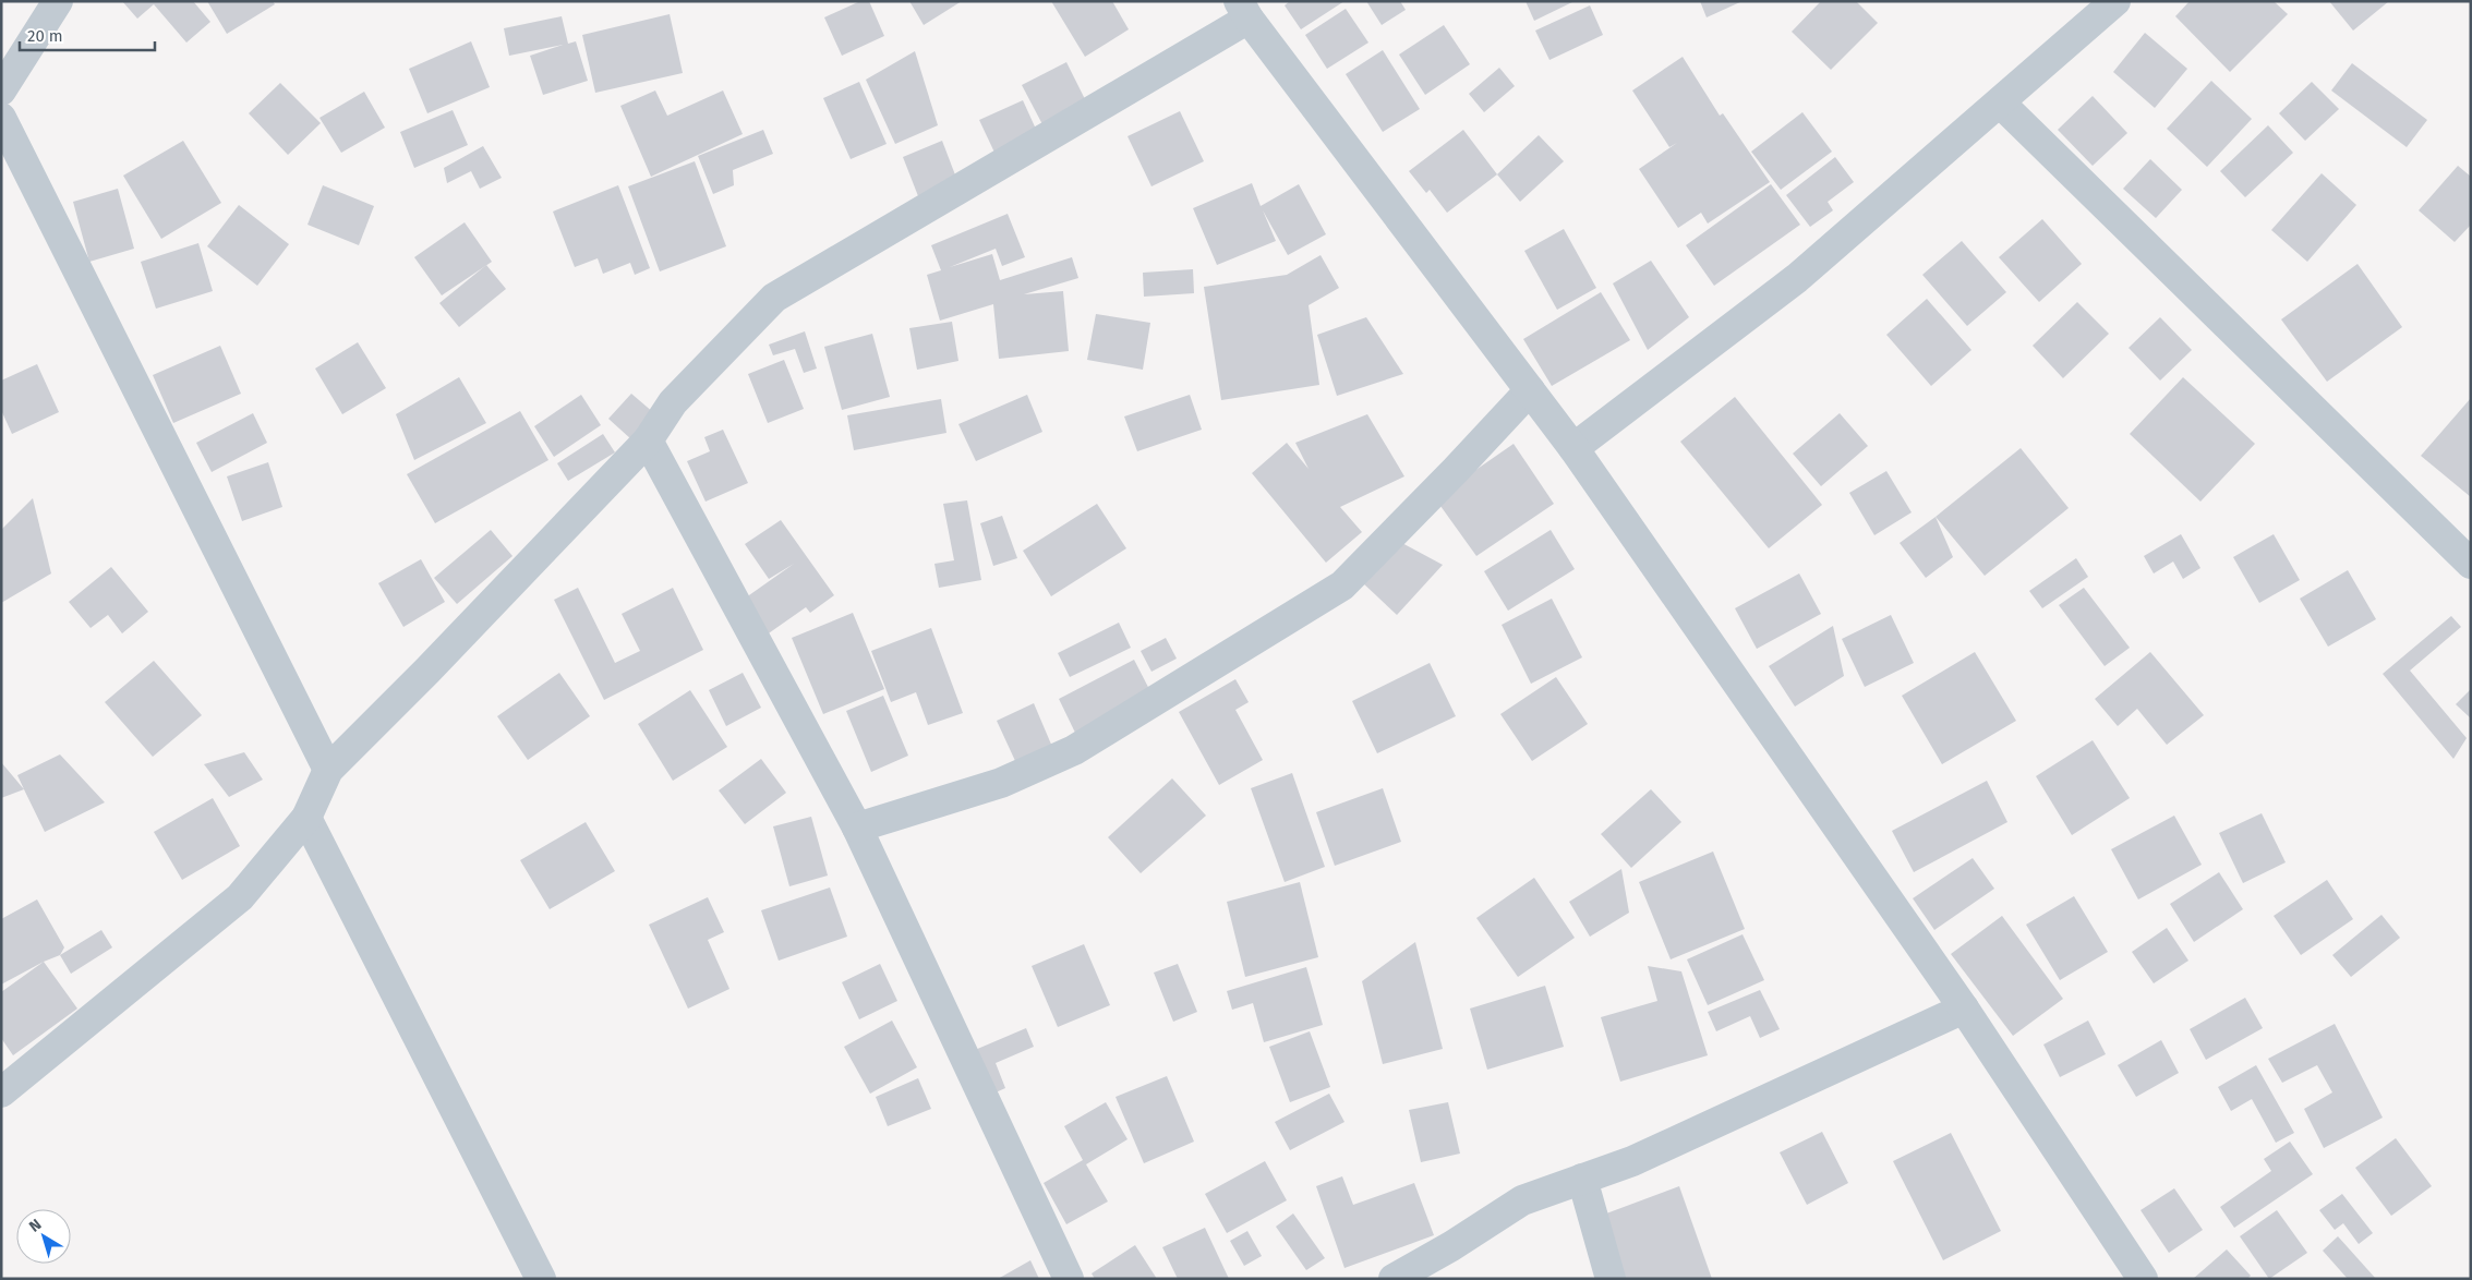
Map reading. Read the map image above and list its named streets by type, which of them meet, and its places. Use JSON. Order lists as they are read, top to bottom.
{
  "scale_bar": "20 m",
  "north": "top left"
}
